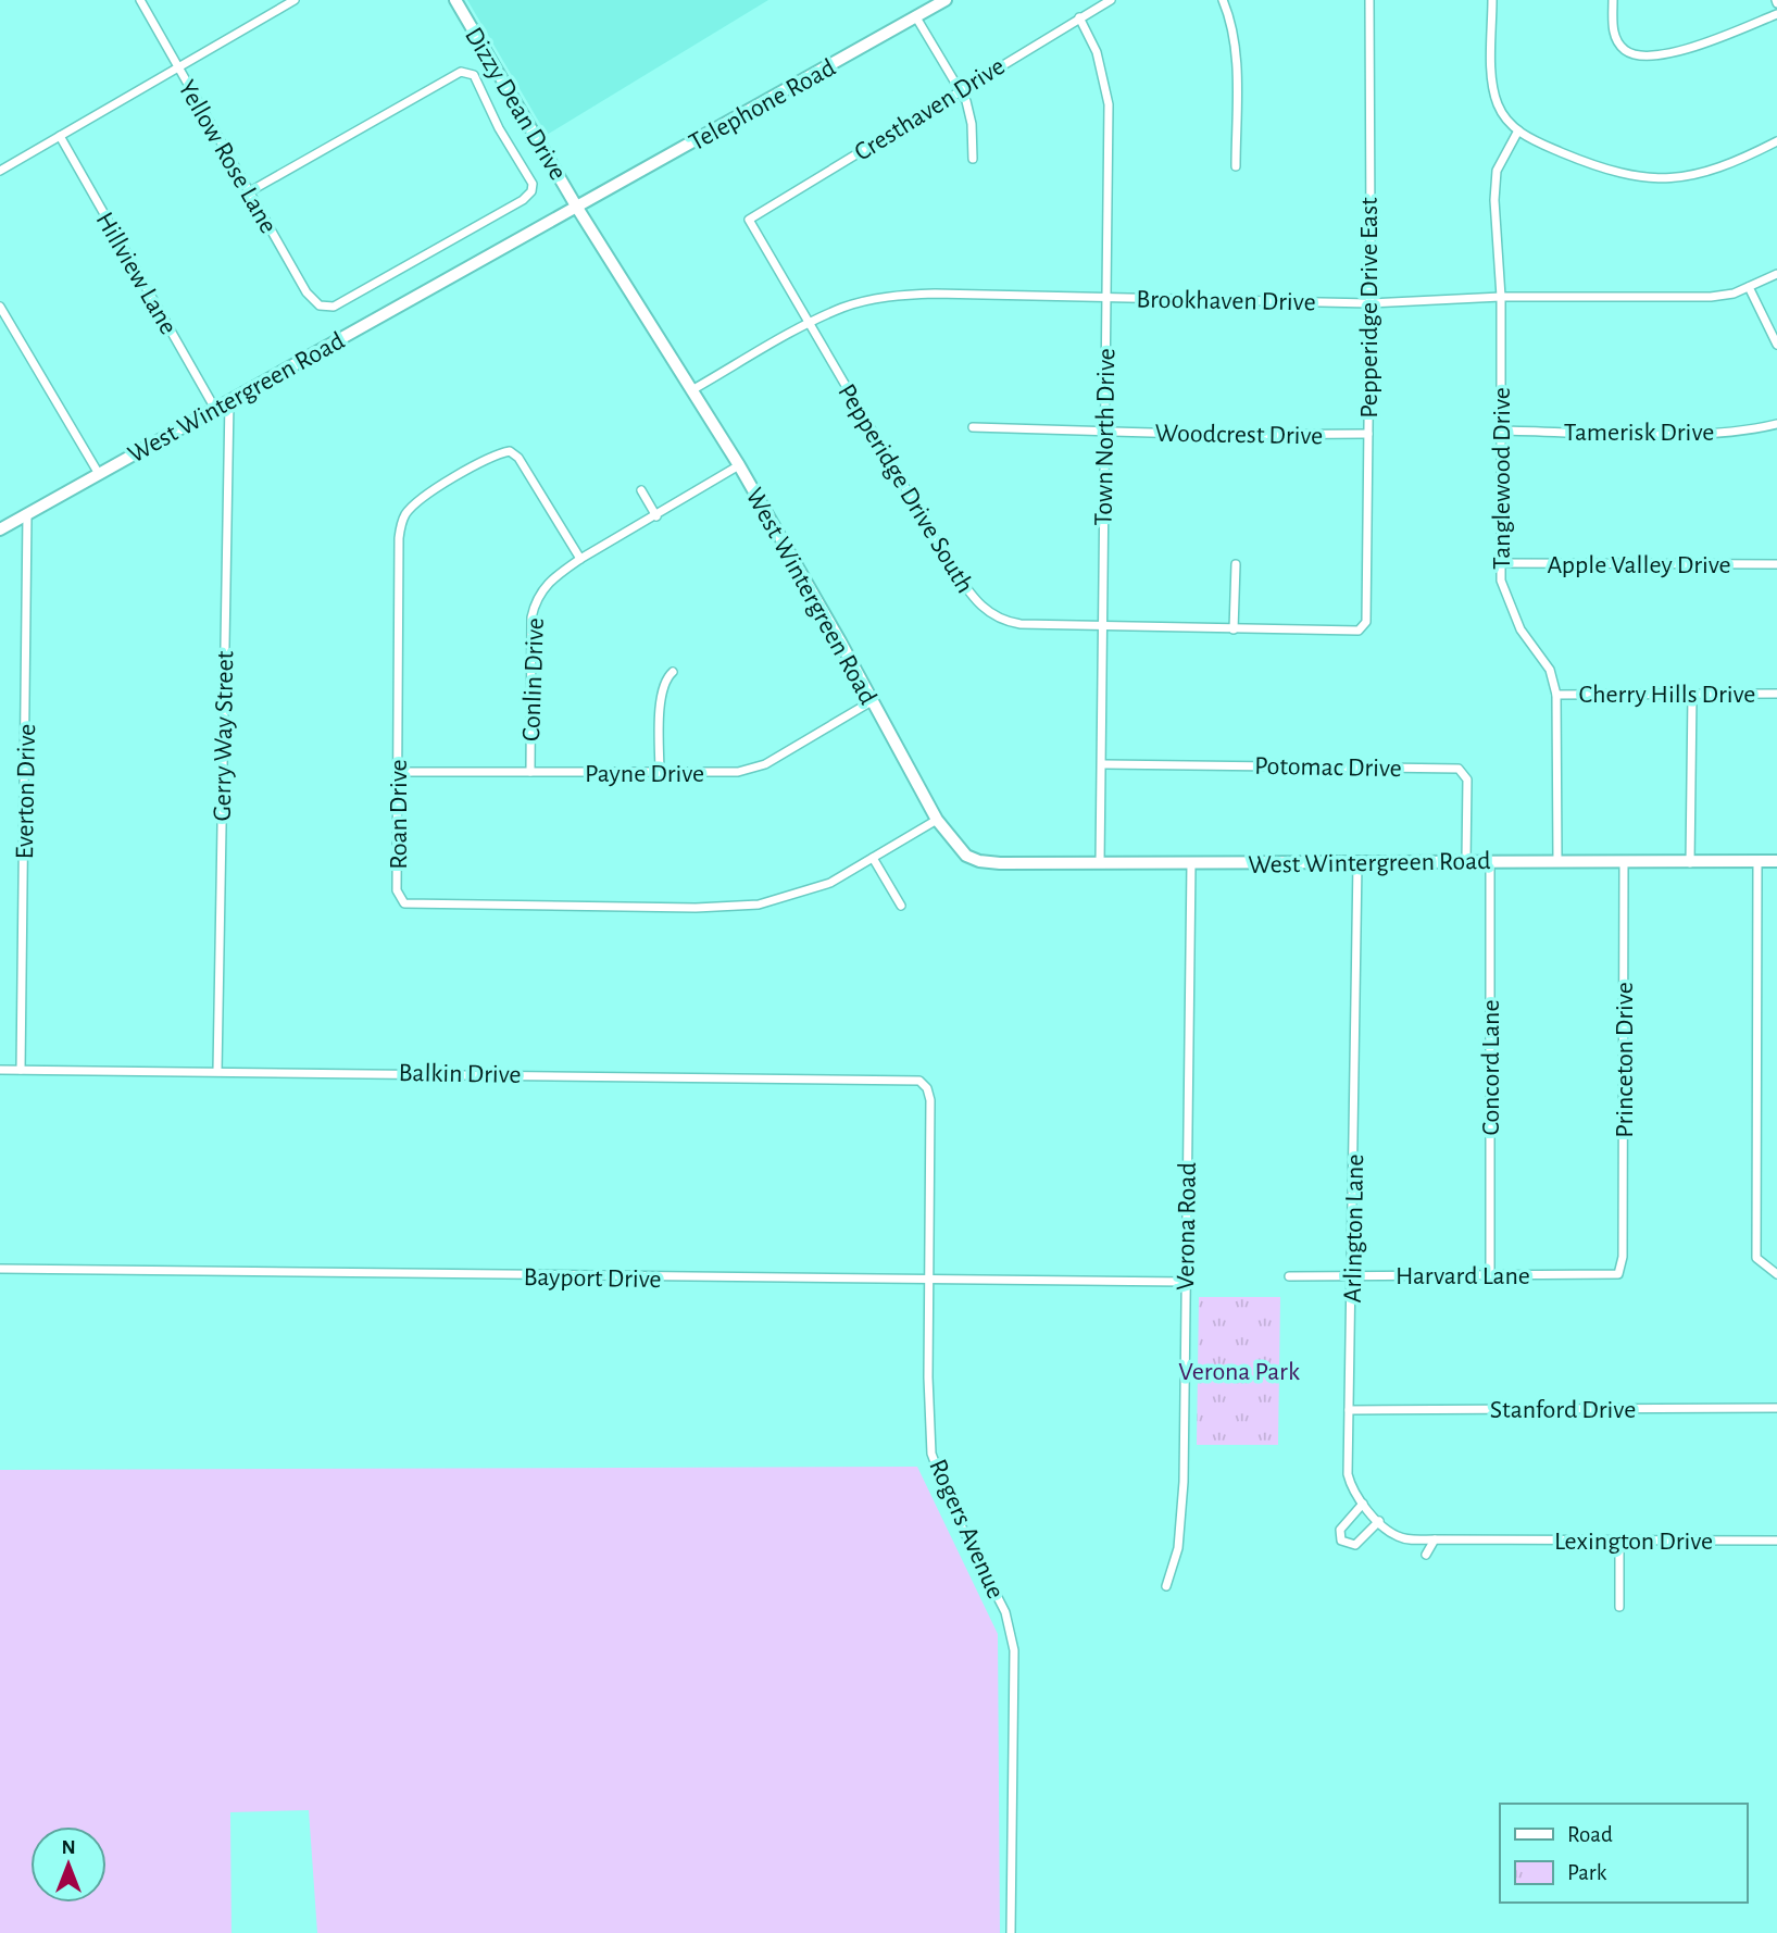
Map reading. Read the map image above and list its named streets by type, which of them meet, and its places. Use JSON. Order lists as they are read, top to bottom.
{
  "streets": {
    "street": [
      "Dizzy Dean Drive",
      "Telephone Road",
      "Cresthaven Drive",
      "Yellow Rose Lane",
      "Hillview Lane",
      "Brookhaven Drive",
      "Pepperidge Drive East",
      "West Wintergreen Road",
      "Tamerisk Drive",
      "Woodcrest Drive",
      "Town North Drive",
      "Tanglewood Drive",
      "Pepperidge Drive South",
      "Apple Valley Drive",
      "Conlin Drive",
      "Cherry Hills Drive",
      "Gerry Way Street",
      "Potomac Drive",
      "Payne Drive",
      "Everton Drive",
      "Roan Drive",
      "Princeton Drive",
      "Concord Lane",
      "Balkin Drive",
      "Verona Road",
      "Arlington Lane",
      "Harvard Lane",
      "Bayport Drive",
      "Stanford Drive",
      "Rogers Avenue",
      "Lexington Drive"
    ]
  },
  "crossings": [
    ["Dizzy Dean Drive", "Telephone Road"],
    ["Dizzy Dean Drive", "West Wintergreen Road"],
    ["Telephone Road", "West Wintergreen Road"],
    ["Cresthaven Drive", "Town North Drive"],
    ["Cresthaven Drive", "Pepperidge Drive South"],
    ["Hillview Lane", "West Wintergreen Road"],
    ["Brookhaven Drive", "Pepperidge Drive East"],
    ["Brookhaven Drive", "West Wintergreen Road"],
    ["Brookhaven Drive", "Town North Drive"],
    ["Brookhaven Drive", "Tanglewood Drive"],
    ["Brookhaven Drive", "Pepperidge Drive South"],
    ["Pepperidge Drive East", "Woodcrest Drive"],
    ["Pepperidge Drive East", "Pepperidge Drive South"],
    ["West Wintergreen Road", "Town North Drive"],
    ["West Wintergreen Road", "Tanglewood Drive"],
    ["West Wintergreen Road", "Conlin Drive"],
    ["West Wintergreen Road", "Gerry Way Street"],
    ["West Wintergreen Road", "Potomac Drive"],
    ["West Wintergreen Road", "Payne Drive"],
    ["West Wintergreen Road", "Everton Drive"],
    ["West Wintergreen Road", "Roan Drive"],
    ["West Wintergreen Road", "Princeton Drive"],
    ["West Wintergreen Road", "Concord Lane"],
    ["West Wintergreen Road", "Verona Road"],
    ["West Wintergreen Road", "Arlington Lane"],
    ["Tamerisk Drive", "Tanglewood Drive"],
    ["Woodcrest Drive", "Town North Drive"],
    ["Town North Drive", "Pepperidge Drive South"],
    ["Town North Drive", "Potomac Drive"],
    ["Tanglewood Drive", "Apple Valley Drive"],
    ["Tanglewood Drive", "Cherry Hills Drive"],
    ["Conlin Drive", "Payne Drive"],
    ["Conlin Drive", "Roan Drive"],
    ["Gerry Way Street", "Balkin Drive"],
    ["Payne Drive", "Roan Drive"],
    ["Everton Drive", "Balkin Drive"],
    ["Princeton Drive", "Harvard Lane"],
    ["Concord Lane", "Harvard Lane"],
    ["Balkin Drive", "Rogers Avenue"],
    ["Verona Road", "Bayport Drive"],
    ["Arlington Lane", "Harvard Lane"],
    ["Arlington Lane", "Stanford Drive"],
    ["Arlington Lane", "Lexington Drive"],
    ["Bayport Drive", "Rogers Avenue"]
  ],
  "parks": ["Verona Park"],
  "legend": ["Road", "Park"],
  "north": "top"
}
